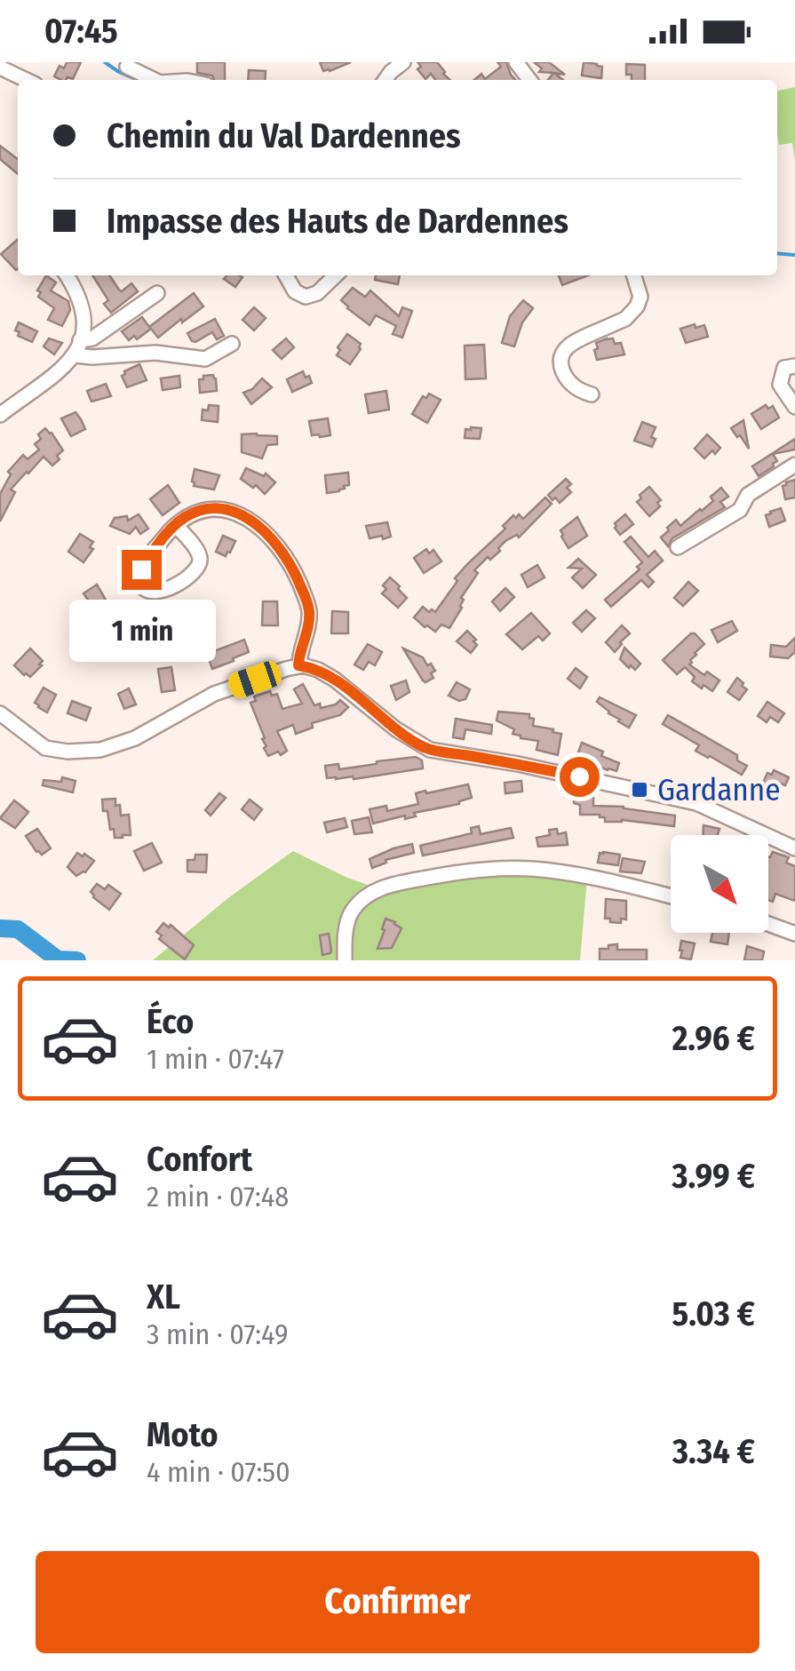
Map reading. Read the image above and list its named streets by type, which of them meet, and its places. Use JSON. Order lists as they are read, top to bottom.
{
  "places": {
    "transit": ["Gardanne"]
  },
  "north": "bottom right",
  "page": {
    "status": "07:45",
    "banner": ["Chemin du Val Dardennes", "Impasse des Hauts de Dardennes"],
    "bubble": "1 min",
    "list": [
      {
        "name": "Éco",
        "note": "1 min · 07:47",
        "value": "2.96 €"
      },
      {
        "name": "Confort",
        "note": "2 min · 07:48",
        "value": "3.99 €"
      },
      {
        "name": "XL",
        "note": "3 min · 07:49",
        "value": "5.03 €"
      },
      {
        "name": "Moto",
        "note": "4 min · 07:50",
        "value": "3.34 €"
      }
    ],
    "buttons": "Confirmer"
  }
}
